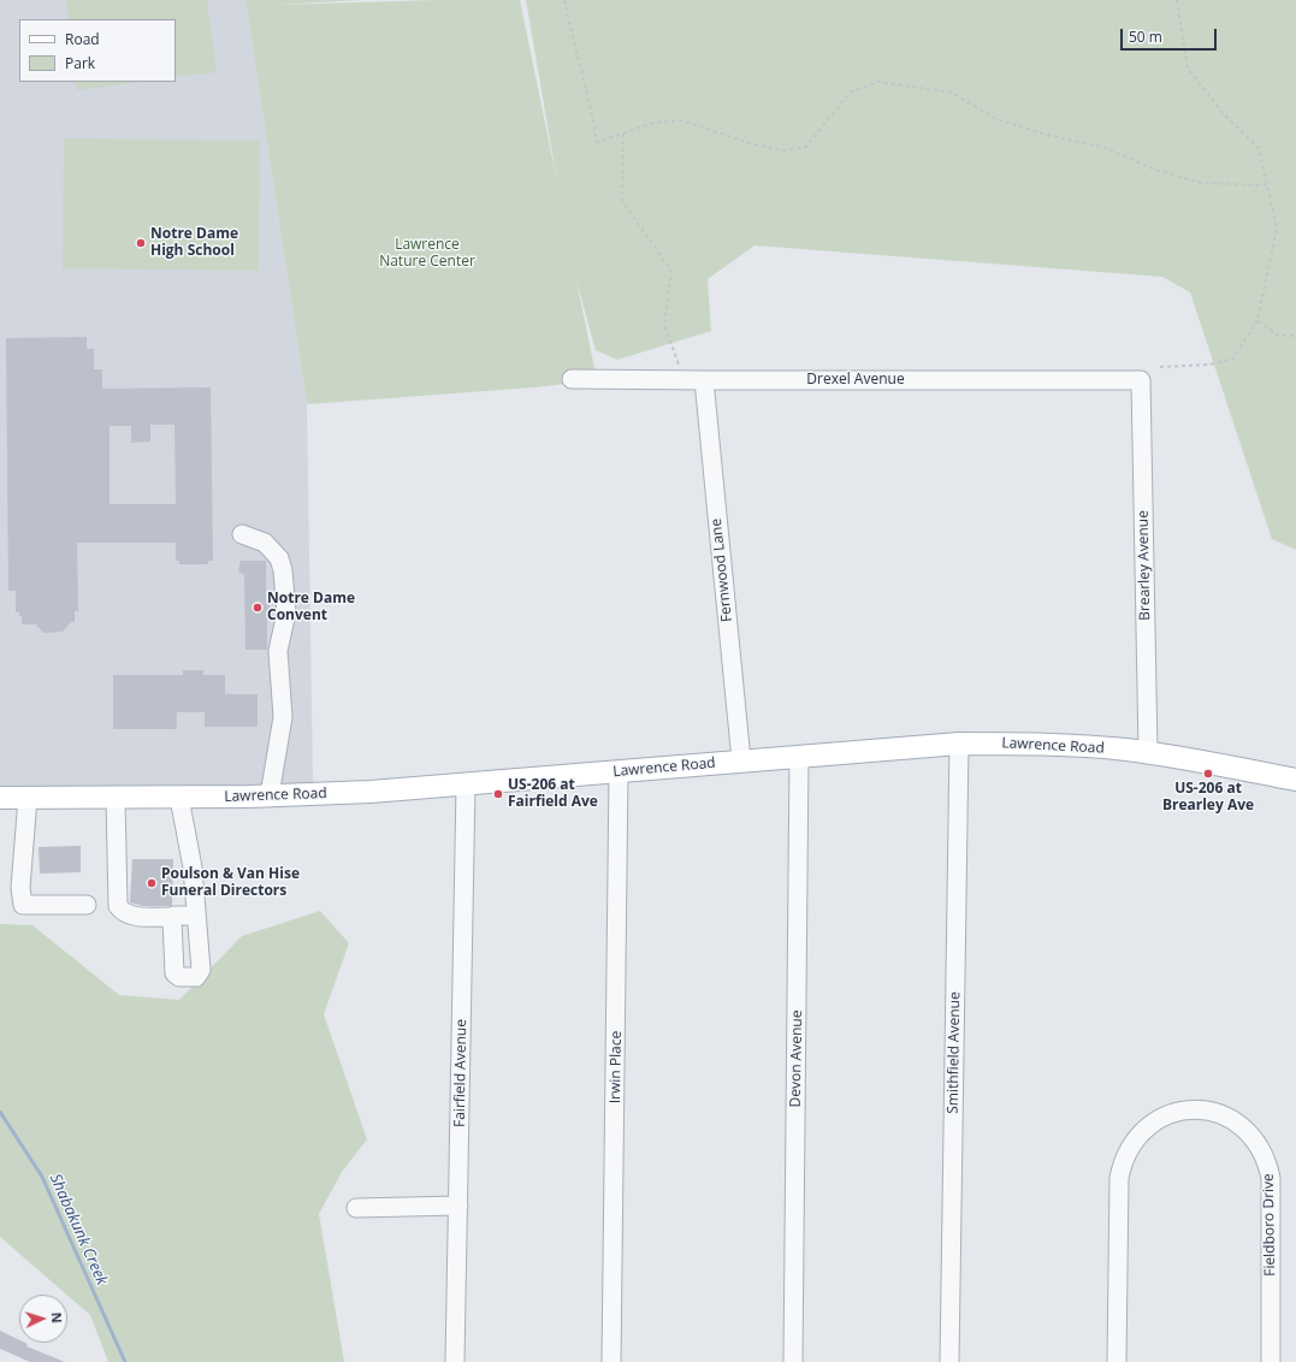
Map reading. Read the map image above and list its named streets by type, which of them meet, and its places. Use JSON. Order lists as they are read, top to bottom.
{
  "streets": {
    "main road": ["Lawrence Road"],
    "street": [
      "Drexel Avenue",
      "Brearley Avenue",
      "Fernwood Lane",
      "Smithfield Avenue",
      "Devon Avenue",
      "Irwin Place",
      "Fairfield Avenue",
      "Fieldboro Drive"
    ]
  },
  "crossings": [
    ["Drexel Avenue", "Brearley Avenue"],
    ["Drexel Avenue", "Fernwood Lane"],
    ["Brearley Avenue", "Lawrence Road"],
    ["Fernwood Lane", "Lawrence Road"],
    ["Lawrence Road", "Smithfield Avenue"],
    ["Lawrence Road", "Devon Avenue"],
    ["Lawrence Road", "Irwin Place"],
    ["Lawrence Road", "Fairfield Avenue"]
  ],
  "water": ["Shabakunk Creek"],
  "parks": ["Lawrence Nature Center"],
  "places": [
    "Notre Dame High School",
    "Notre Dame Convent",
    "US-206 at Brearley Ave",
    "US-206 at Fairfield Ave",
    "Poulson & Van Hise Funeral Directors"
  ],
  "legend": ["Road", "Park"],
  "scale_bar": "50 m",
  "north": "right"
}
